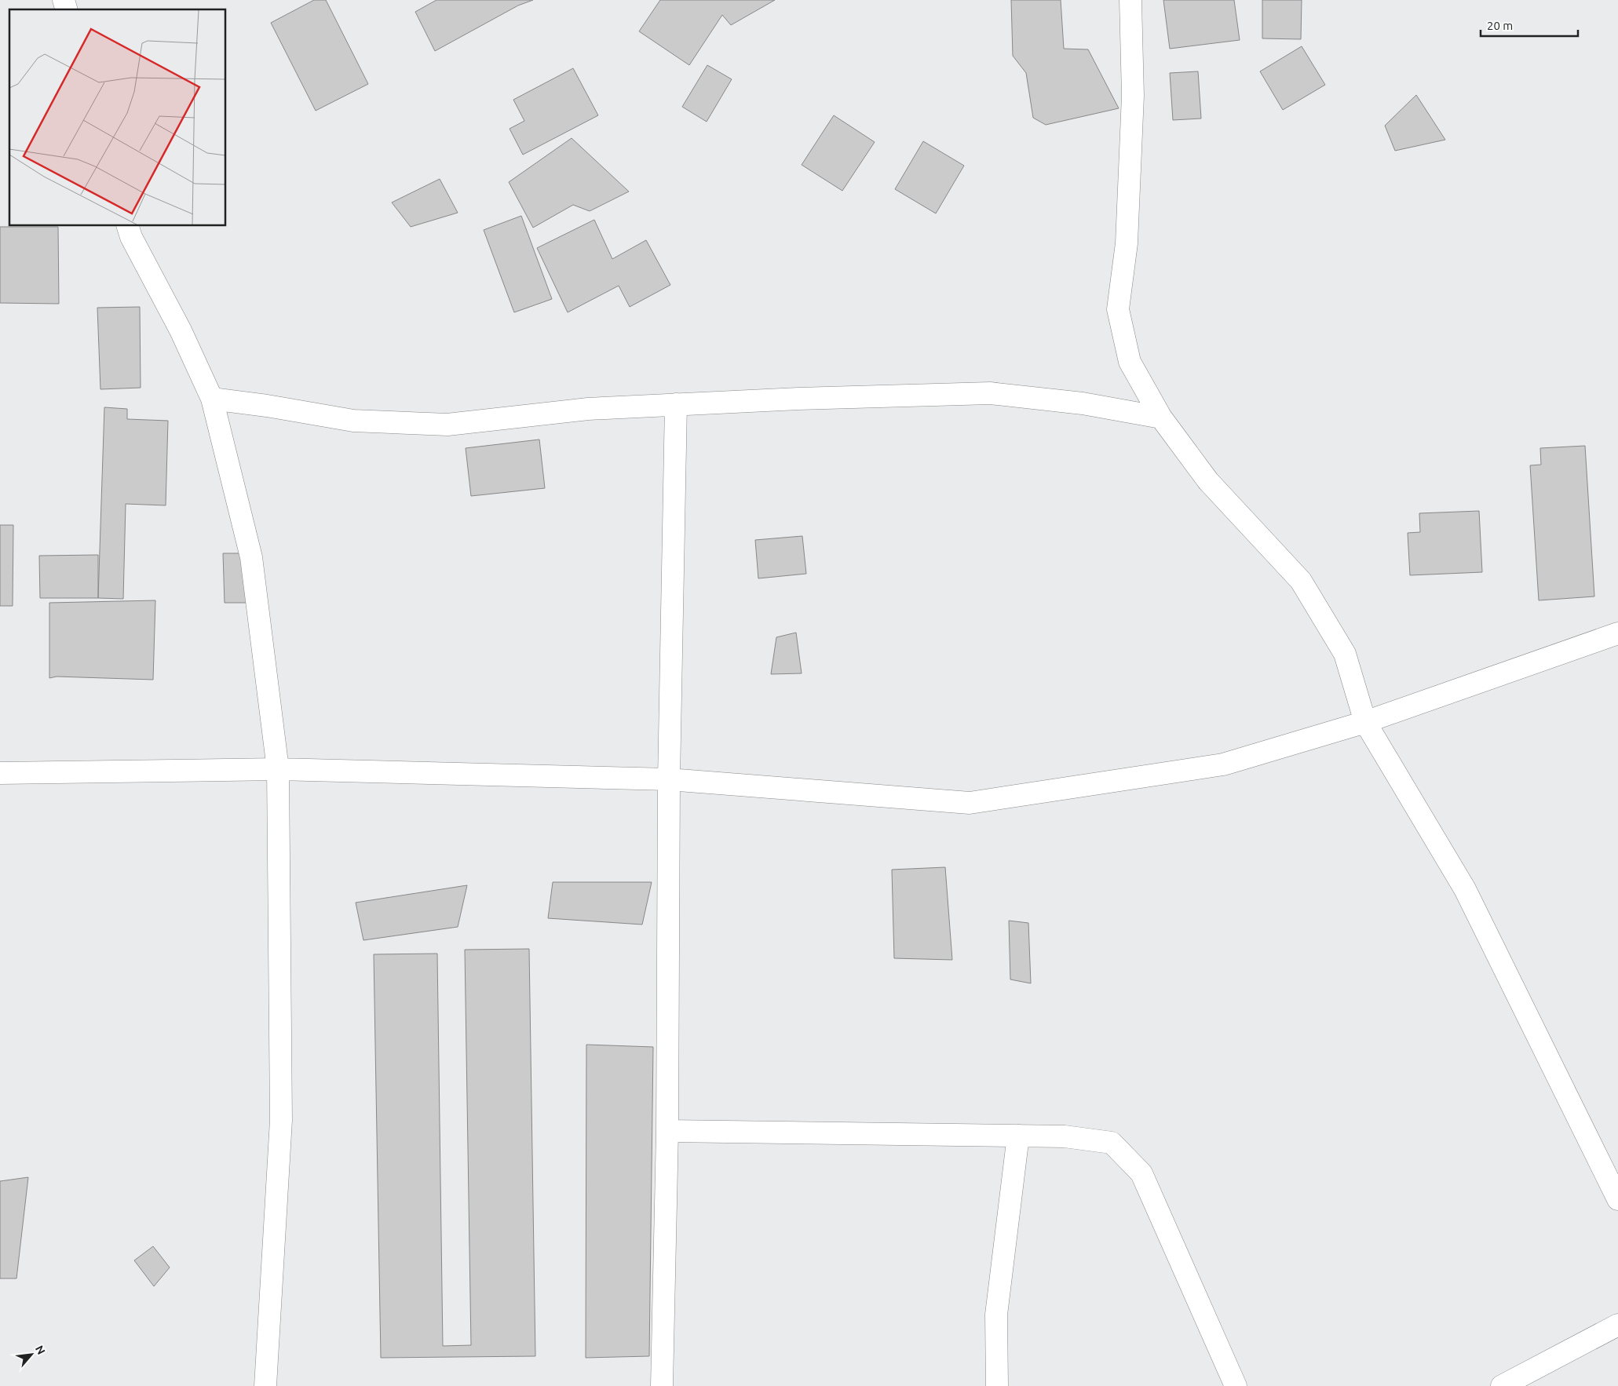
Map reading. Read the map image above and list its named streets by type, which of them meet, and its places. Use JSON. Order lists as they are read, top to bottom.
{
  "scale_bar": "20 m",
  "north": "top right"
}
